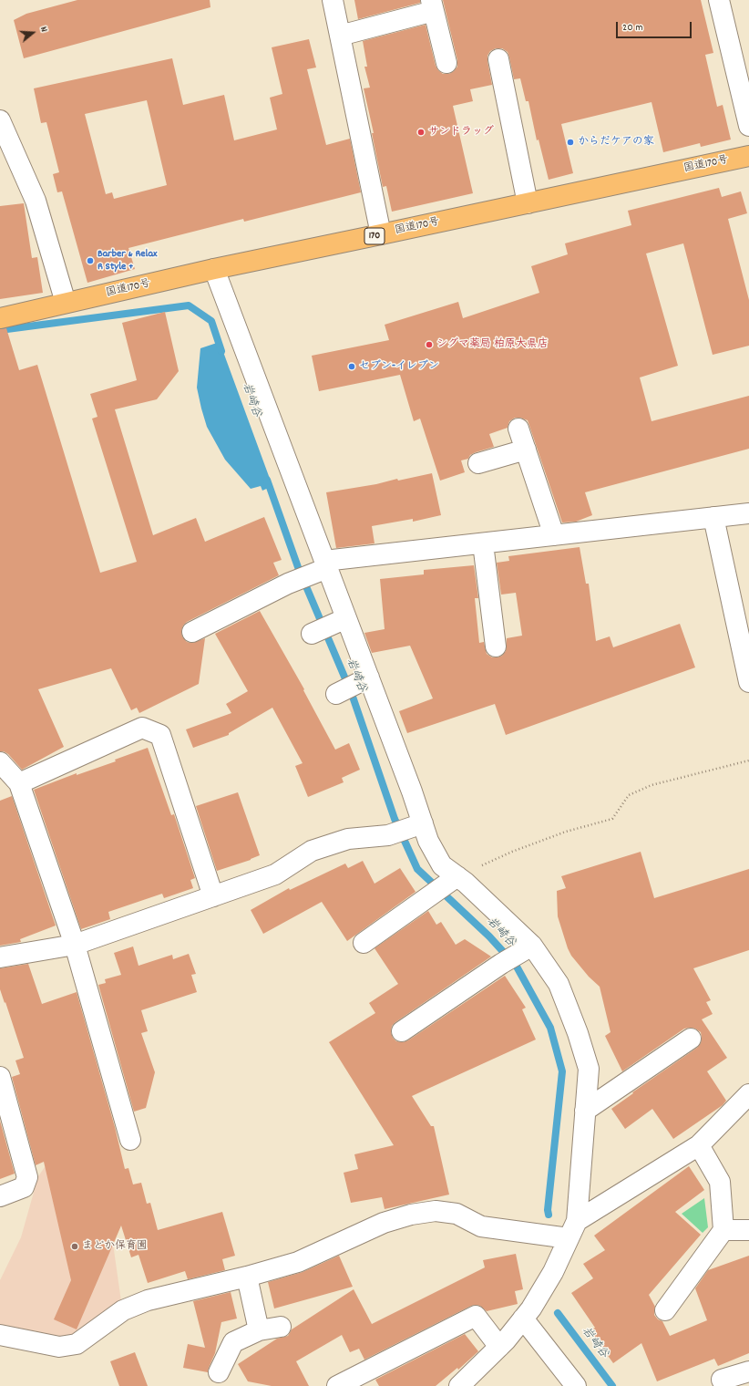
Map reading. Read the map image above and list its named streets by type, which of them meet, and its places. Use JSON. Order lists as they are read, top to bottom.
{
  "streets": {
    "highway": ["国道170号", "170"]
  },
  "water": ["岩崎谷"],
  "places": [
    "サンドラッグ",
    "からだケアの家",
    "Barber & Relax R Style +",
    "シグマ薬局 柏原大県店",
    "セブン-イレブン",
    "まどか保育園"
  ],
  "scale_bar": "20 m",
  "north": "right"
}
